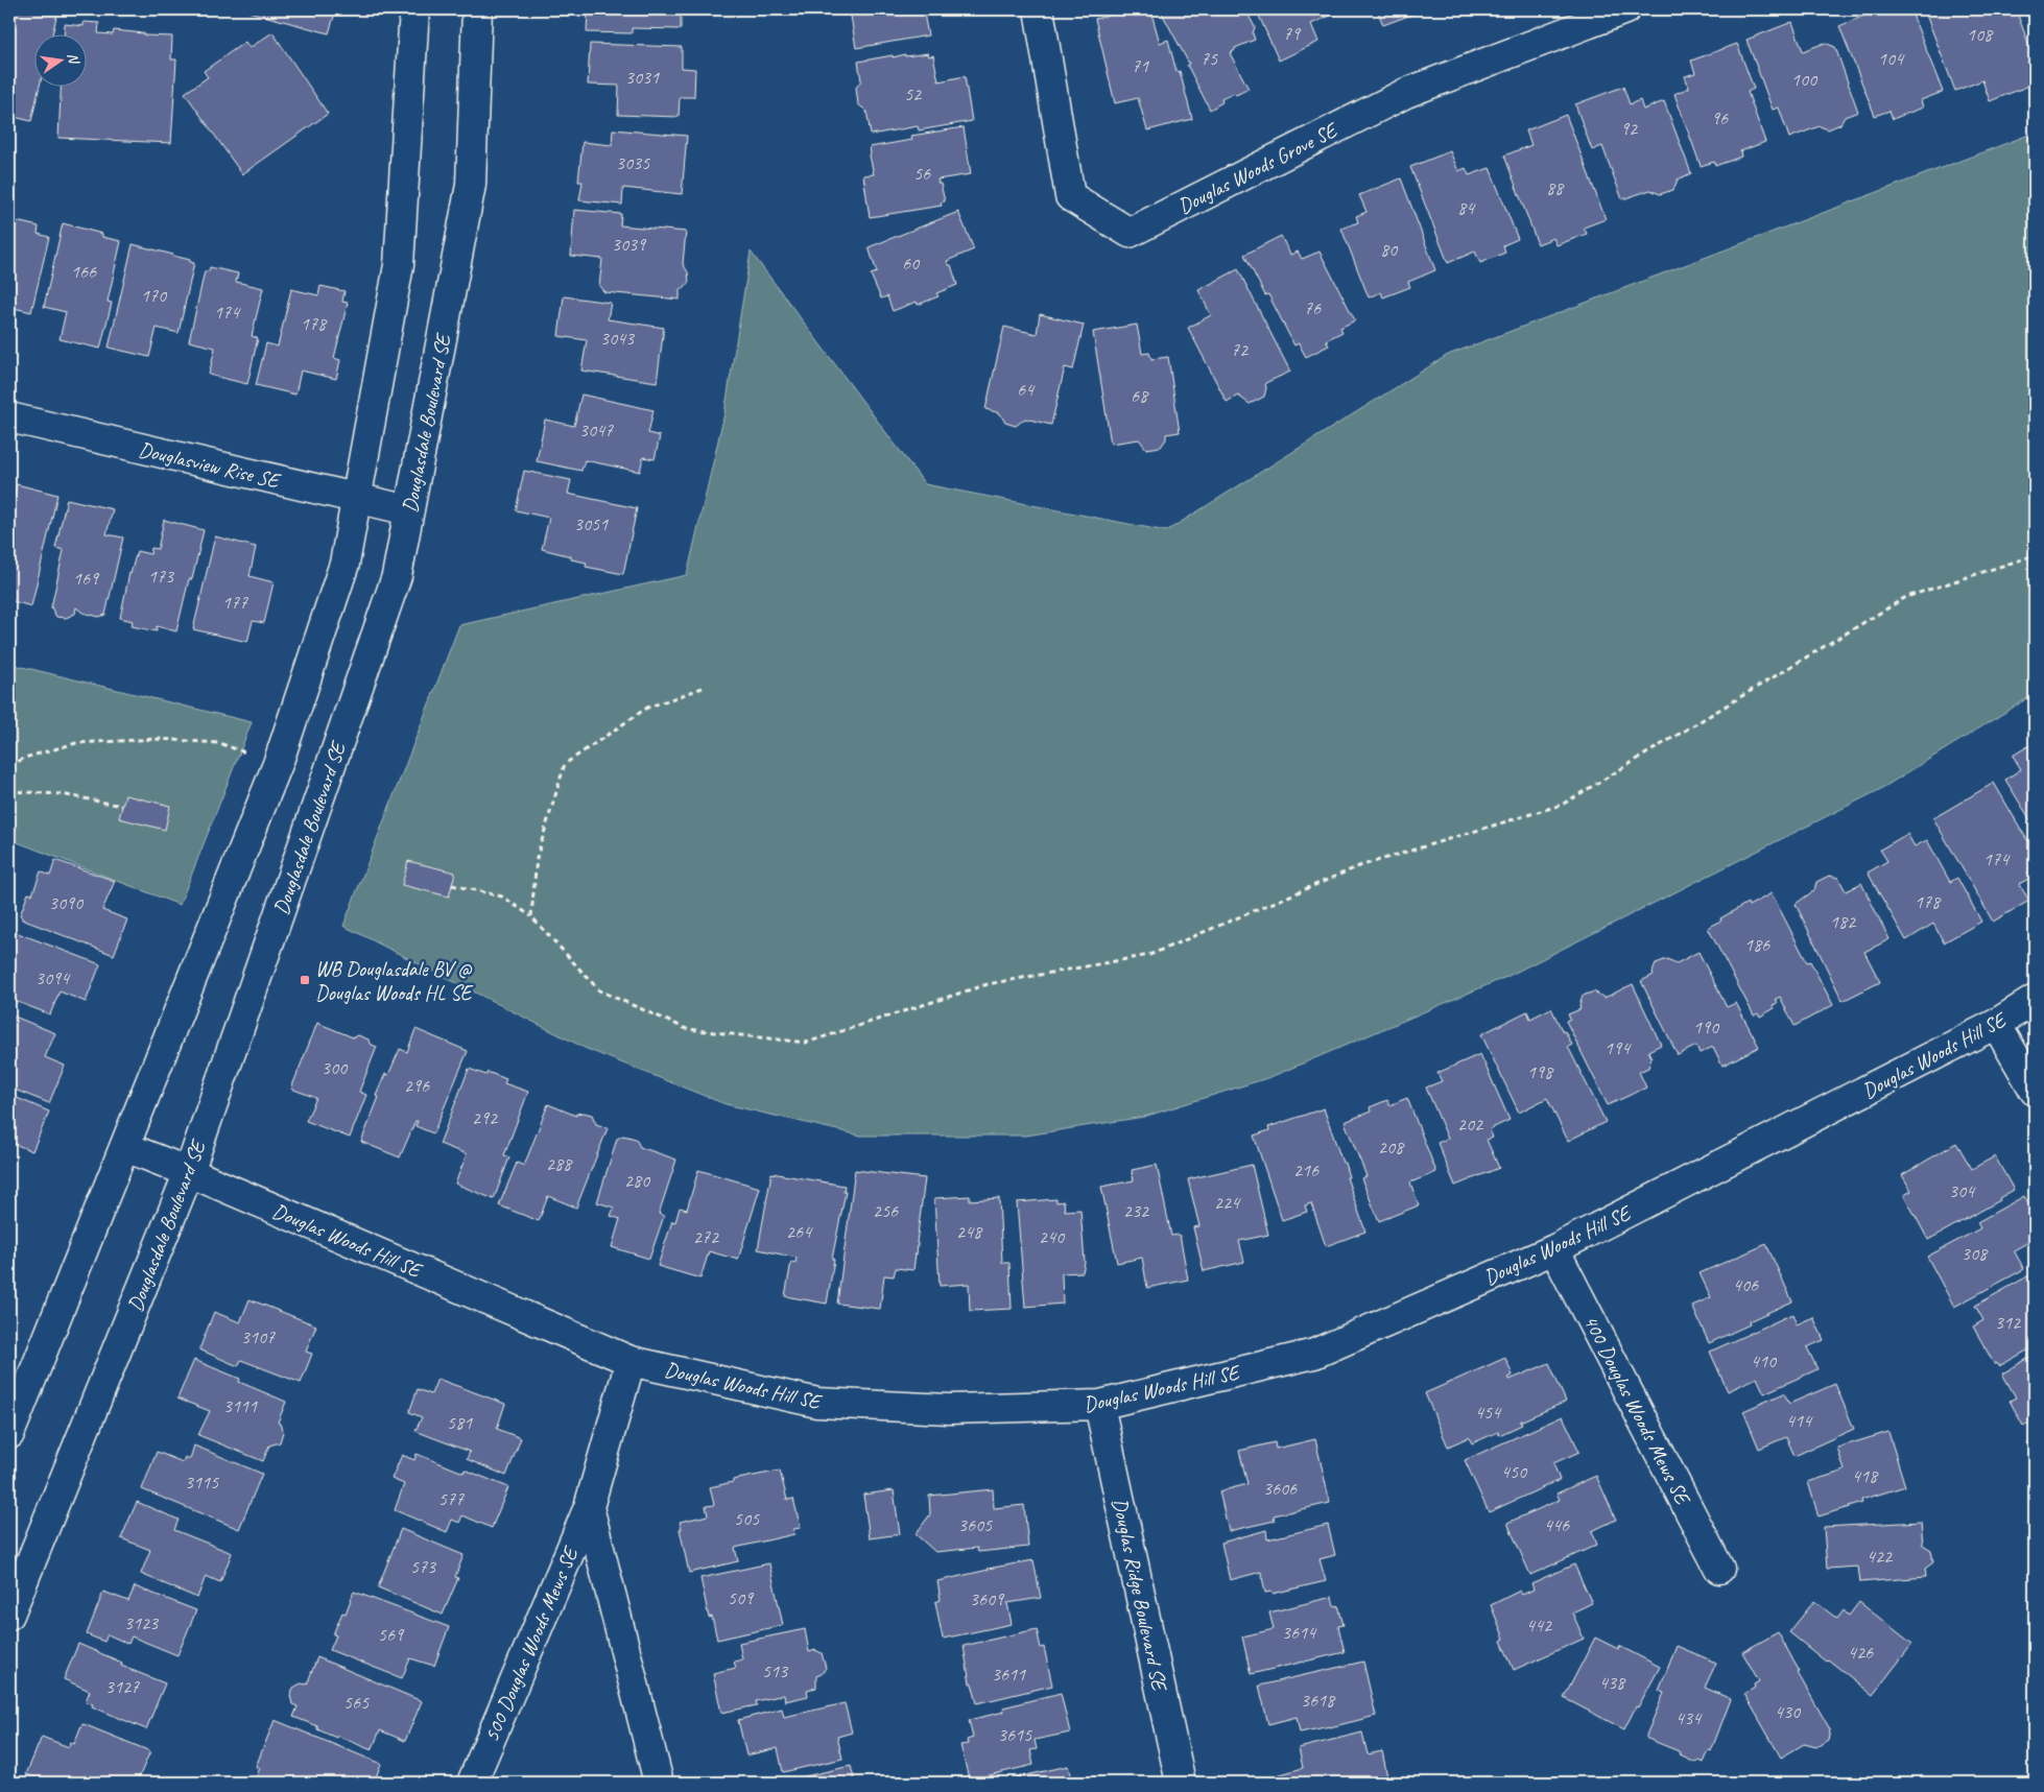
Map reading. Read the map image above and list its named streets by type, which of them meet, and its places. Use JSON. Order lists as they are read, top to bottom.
{
  "streets": {
    "street": [
      "Douglas Woods Grove SE",
      "Douglasdale Boulevard SE",
      "Douglasview Rise SE",
      "Douglas Woods Hill SE",
      "400 Douglas Woods Mews SE",
      "Douglas Ridge Boulevard SE",
      "500 Douglas Woods Mews SE"
    ]
  },
  "crossings": [
    ["Douglasdale Boulevard SE", "Douglasview Rise SE"],
    ["Douglasdale Boulevard SE", "Douglas Woods Hill SE"],
    ["Douglas Woods Hill SE", "400 Douglas Woods Mews SE"],
    ["Douglas Woods Hill SE", "Douglas Ridge Boulevard SE"],
    ["Douglas Woods Hill SE", "500 Douglas Woods Mews SE"]
  ],
  "places": {
    "transit": ["WB Douglasdale BV @ Douglas Woods HL SE"]
  },
  "house_numbers": [
    "79",
    "108",
    "75",
    "104",
    "71",
    "3031",
    "100",
    "52",
    "96",
    "92",
    "3035",
    "56",
    "88",
    "84",
    "3039",
    "80",
    "60",
    "166",
    "170",
    "76",
    "174",
    "178",
    "3043",
    "72",
    "64",
    "68",
    "3047",
    "3051",
    "173",
    "169",
    "177",
    "174",
    "178",
    "3090",
    "182",
    "186",
    "3094",
    "190",
    "194",
    "300",
    "198",
    "296",
    "292",
    "202",
    "208",
    "288",
    "216",
    "280",
    "304",
    "224",
    "256",
    "232",
    "264",
    "248",
    "272",
    "240",
    "308",
    "406",
    "312",
    "3107",
    "410",
    "3111",
    "454",
    "414",
    "581",
    "450",
    "418",
    "3115",
    "3606",
    "577",
    "505",
    "3605",
    "446",
    "422",
    "573",
    "509",
    "3609",
    "3123",
    "442",
    "3614",
    "569",
    "426",
    "513",
    "3611",
    "438",
    "3127",
    "3618",
    "565",
    "430",
    "434",
    "3615"
  ],
  "north": "right"
}
